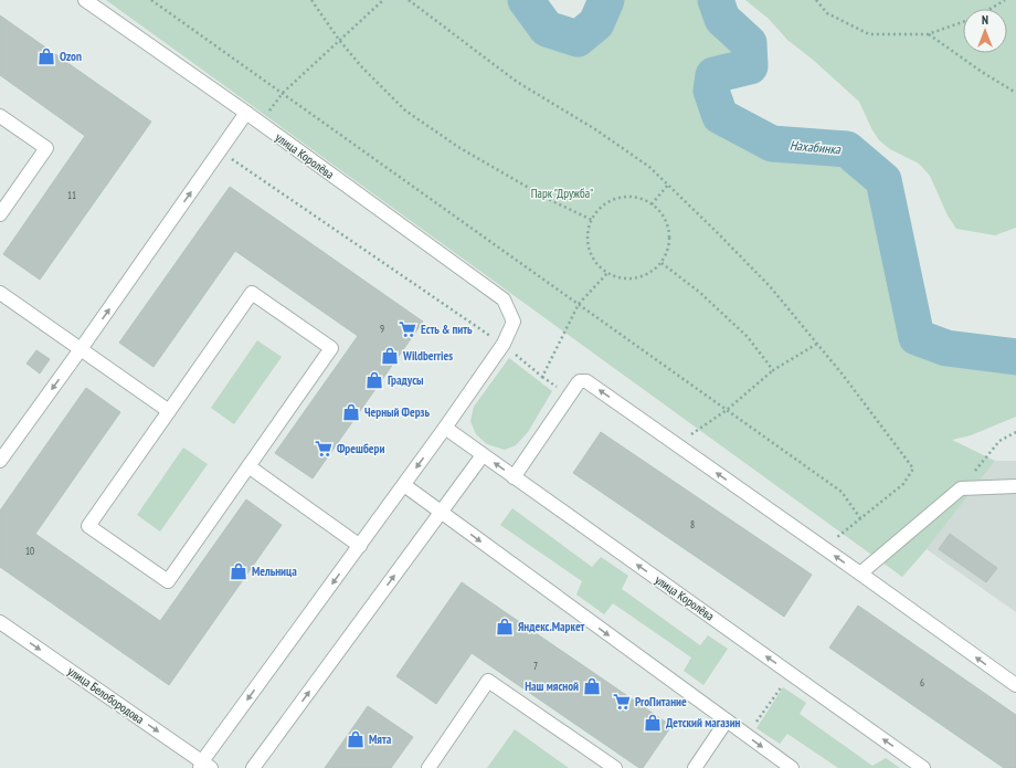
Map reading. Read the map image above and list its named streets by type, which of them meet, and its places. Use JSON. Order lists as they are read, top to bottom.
{
  "streets": {
    "street": ["улица Королёва", "улица Белобородова"]
  },
  "one_way": ["улица Белобородова"],
  "water": ["Нахабинка"],
  "parks": ["Парк \"Дружба\""],
  "places": {
    "shop": [
      "Ozon",
      "Wildberries",
      "Градусы",
      "Черный Ферзь",
      "Мельница",
      "Яндекс.Маркет",
      "Наш мясной",
      "Детский магазин",
      "Мята"
    ],
    "supermarket": ["Есть & пить", "Фрешбери", "ProПитание"]
  },
  "house_numbers": [
    "11",
    "9",
    "8",
    "10",
    "7",
    "6"
  ],
  "north": "top"
}
